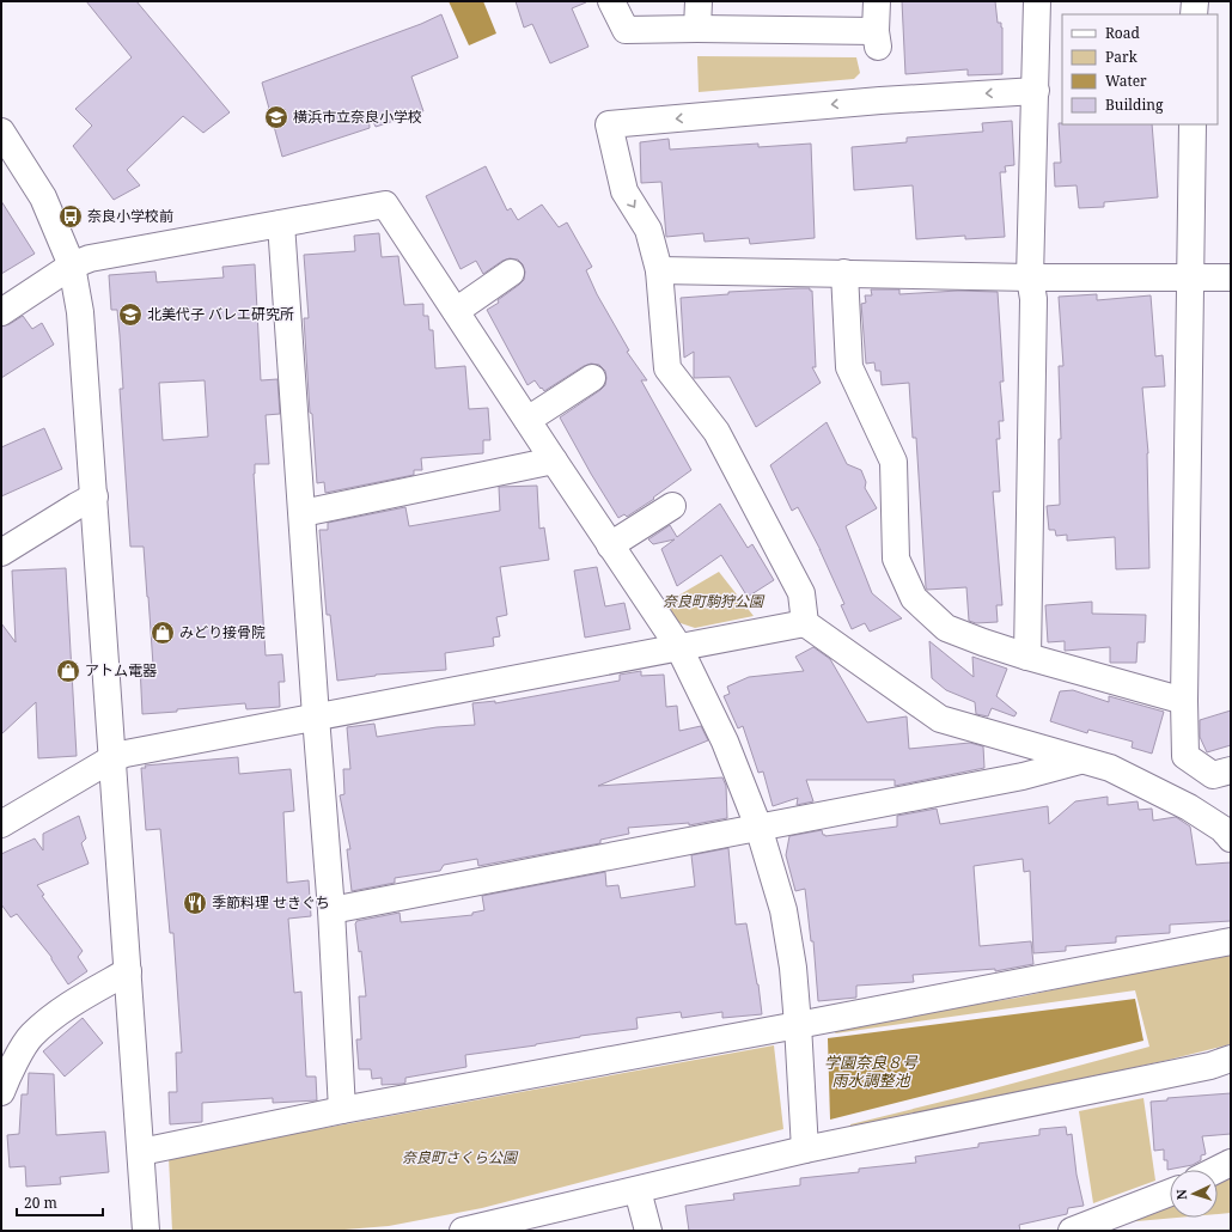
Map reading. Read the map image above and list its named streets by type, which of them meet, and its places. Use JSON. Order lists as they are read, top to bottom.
{
  "water": ["学園奈良８号 雨水調整池"],
  "parks": ["奈良町駒狩公園", "奈良町さくら公園"],
  "places": {
    "school or university": ["横浜市立奈良小学校", "北美代子 バレエ研究所"],
    "bus stop": ["奈良小学校前"],
    "shop": ["みどり接骨院", "アトム電器"],
    "restaurant": ["季節料理 せきぐち"]
  },
  "legend": [
    "Road",
    "Park",
    "Water",
    "Building"
  ],
  "scale_bar": "20 m",
  "north": "left"
}
